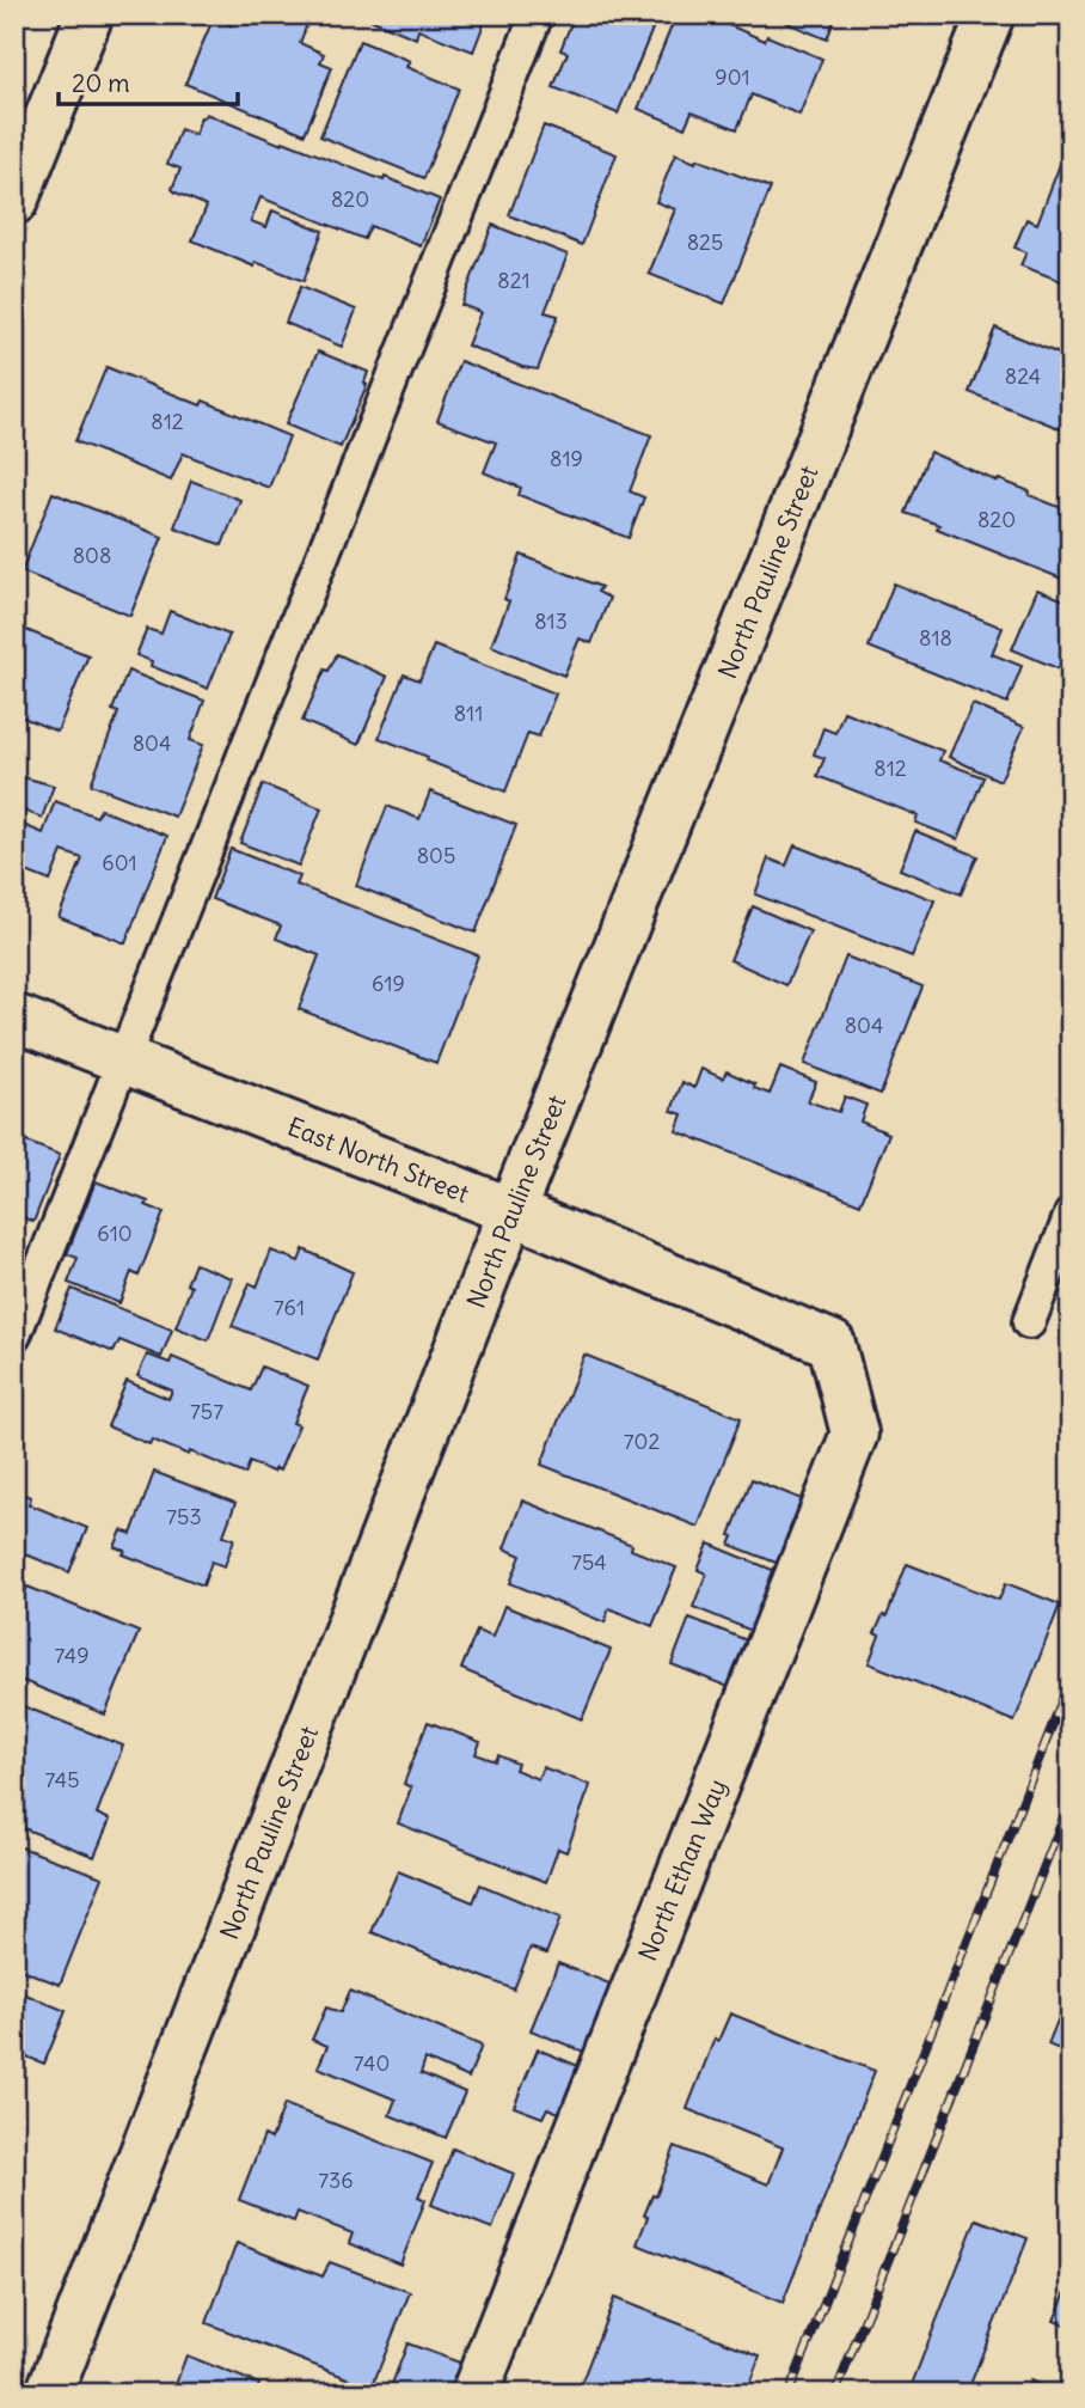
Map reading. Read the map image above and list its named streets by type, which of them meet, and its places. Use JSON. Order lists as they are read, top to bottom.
{
  "streets": {
    "street": ["North Pauline Street", "East North Street", "North Ethan Way"]
  },
  "crossings": [
    ["North Pauline Street", "East North Street"],
    ["East North Street", "North Ethan Way"]
  ],
  "house_numbers": [
    "901",
    "820",
    "825",
    "821",
    "824",
    "812",
    "819",
    "820",
    "808",
    "813",
    "818",
    "811",
    "804",
    "812",
    "805",
    "601",
    "619",
    "804",
    "610",
    "761",
    "757",
    "702",
    "753",
    "754",
    "749",
    "745",
    "740",
    "736"
  ],
  "scale_bar": "20 m"
}
